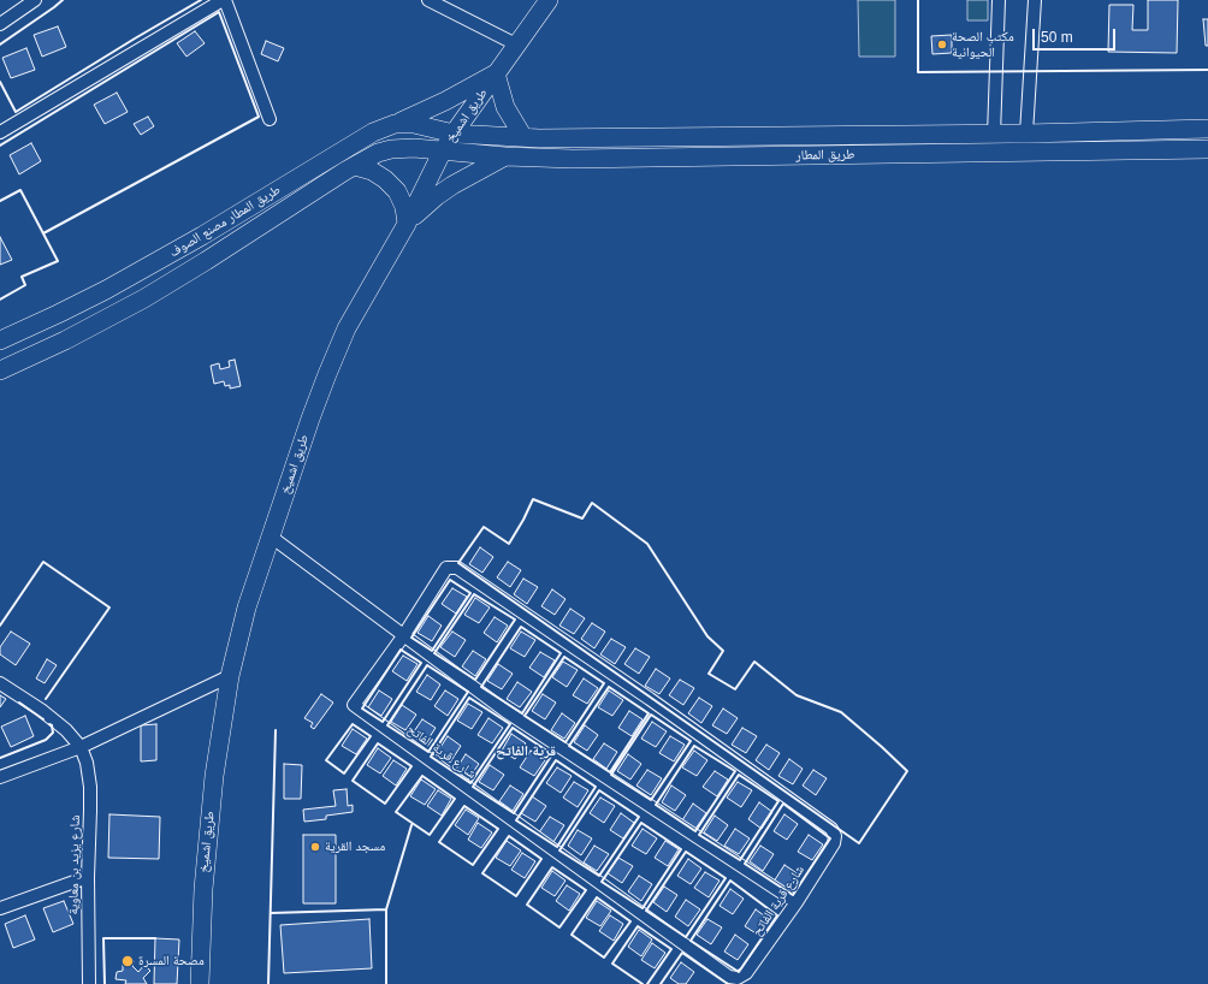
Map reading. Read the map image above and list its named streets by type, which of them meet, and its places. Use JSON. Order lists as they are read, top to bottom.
{
  "streets": {
    "highway": ["طريق اشميخ", "طريق المطار", "طريق المطار مصنع الصوف"],
    "street": ["شارع قرية الفاتح", "شارع يزيد بن معاوية"]
  },
  "crossings": [
    ["طريق اشميخ", "طريق المطار"],
    ["طريق اشميخ", "طريق المطار مصنع الصوف"],
    ["طريق المطار", "طريق المطار مصنع الصوف"]
  ],
  "districts": ["قرية الفاتح"],
  "places": ["مكتب الصحة الحيوانية", "مسجد القرية", "مصحة المسرة"],
  "scale_bar": "50 m"
}
